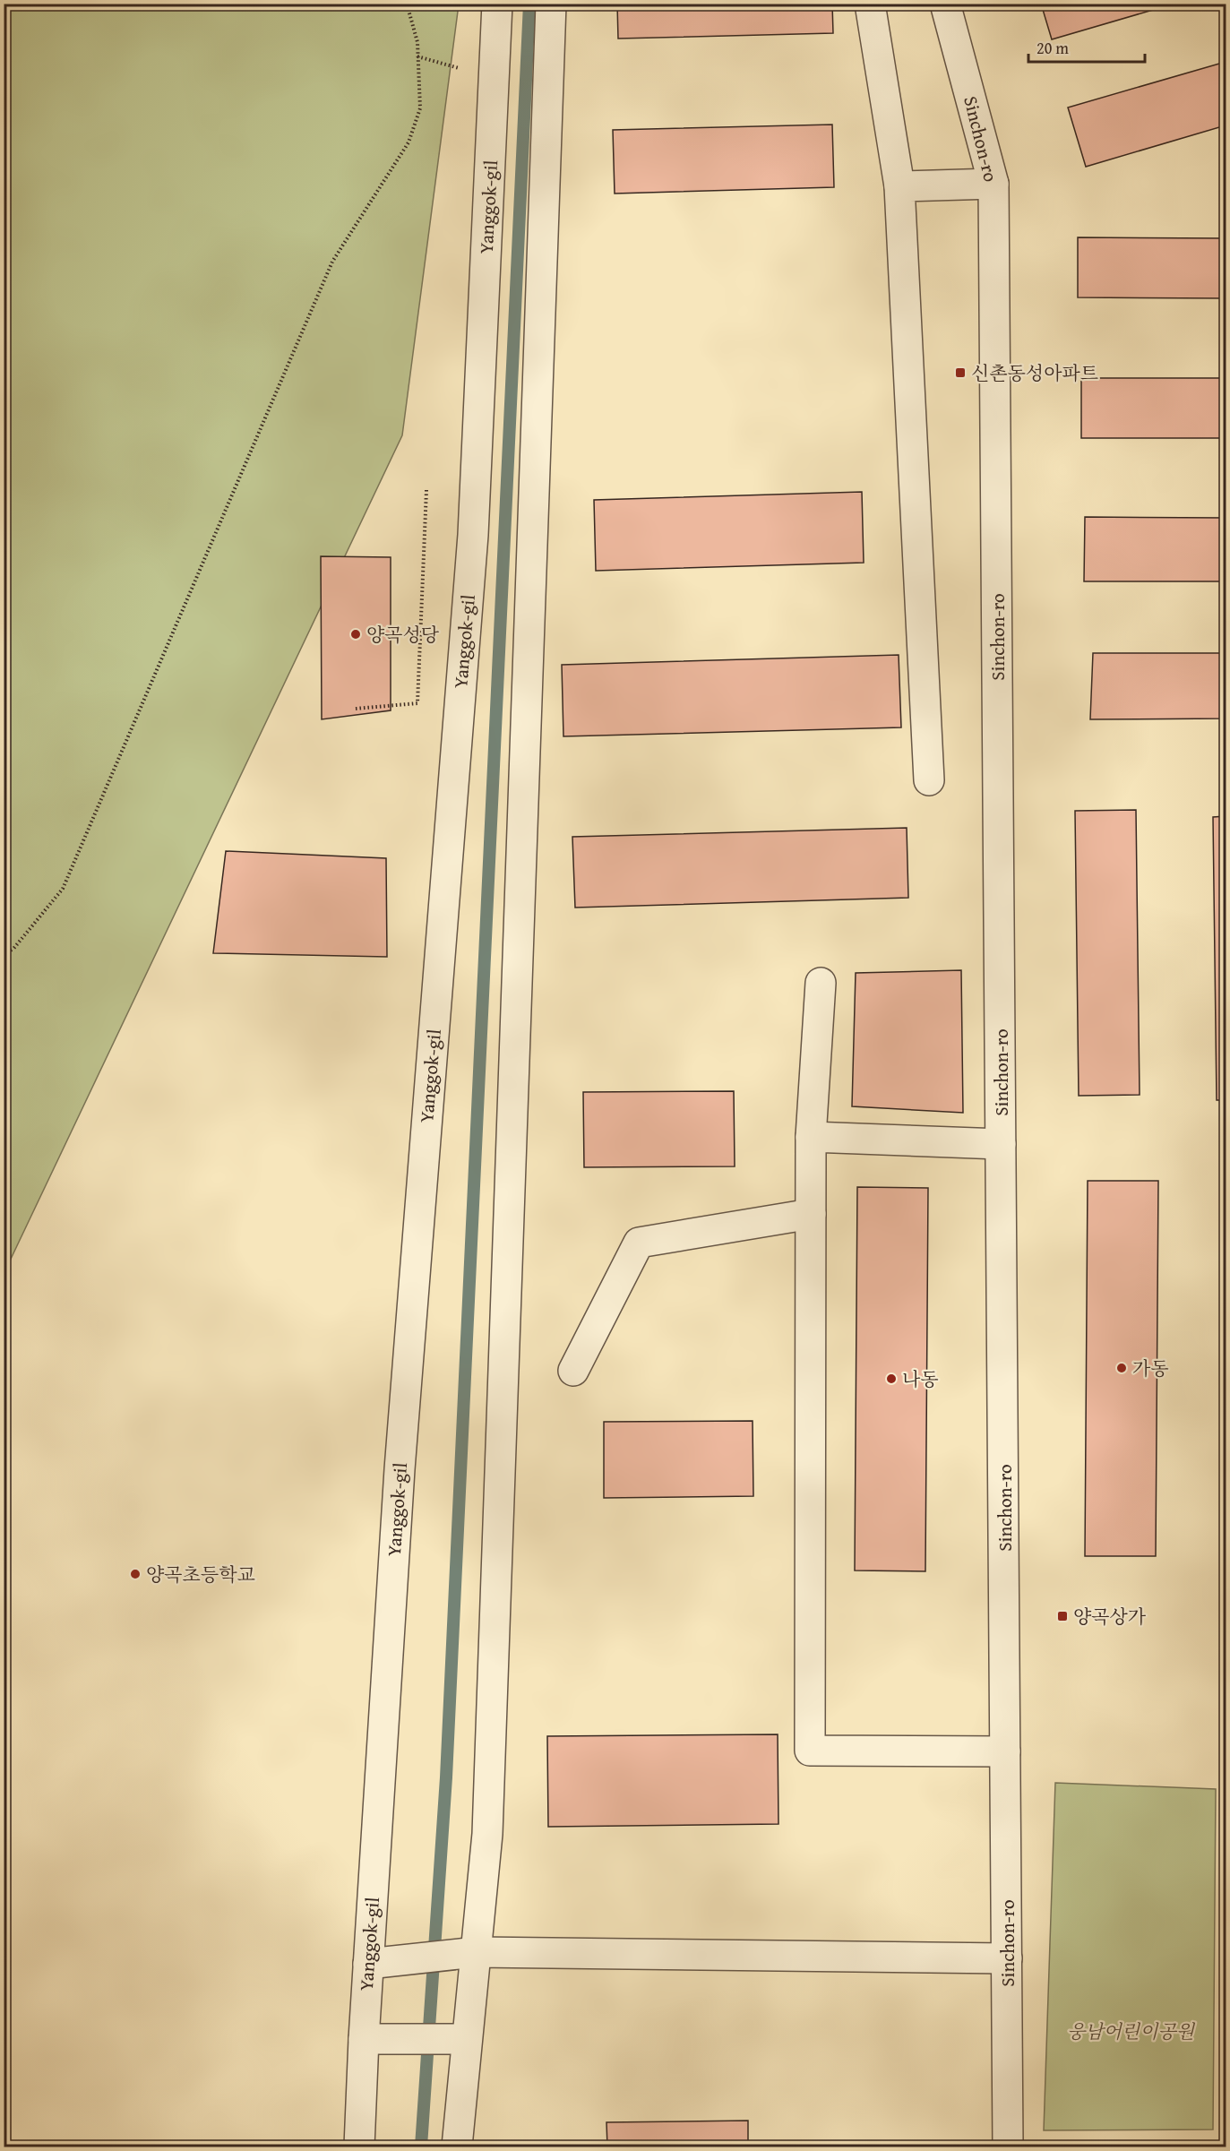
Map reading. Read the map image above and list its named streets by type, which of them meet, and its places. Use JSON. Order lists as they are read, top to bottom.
{
  "streets": {
    "street": ["Sinchon-ro", "Yanggok-gil"]
  },
  "parks": ["웅남어린이공원"],
  "places": {
    "transit": ["신촌동성아파트", "양곡상가"],
    "other": [
      "양곡성당",
      "가동",
      "나동",
      "양곡초등학교"
    ]
  },
  "scale_bar": "20 m"
}
